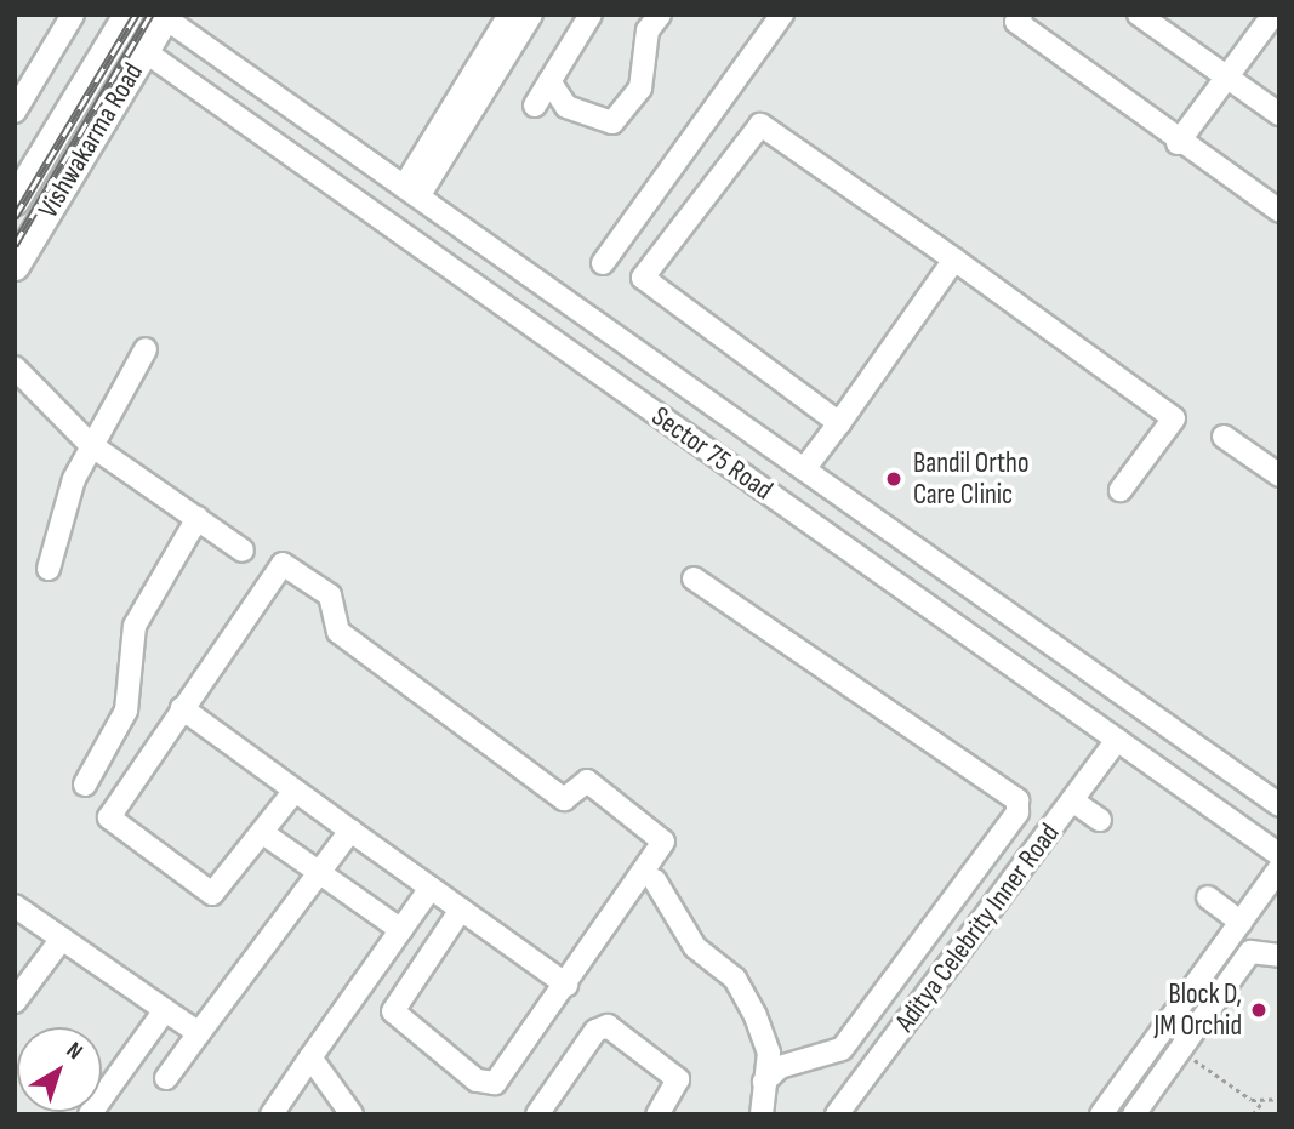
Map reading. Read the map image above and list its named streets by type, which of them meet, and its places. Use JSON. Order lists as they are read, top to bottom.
{
  "streets": {
    "main road": ["Vishwakarma Road"],
    "street": ["Sector 75 Road", "Aditya Celebrity Inner Road"]
  },
  "crossings": [
    ["Vishwakarma Road", "Sector 75 Road"],
    ["Sector 75 Road", "Aditya Celebrity Inner Road"]
  ],
  "places": ["Bandil Ortho Care Clinic", "Block D, JM Orchid"],
  "north": "top right"
}
